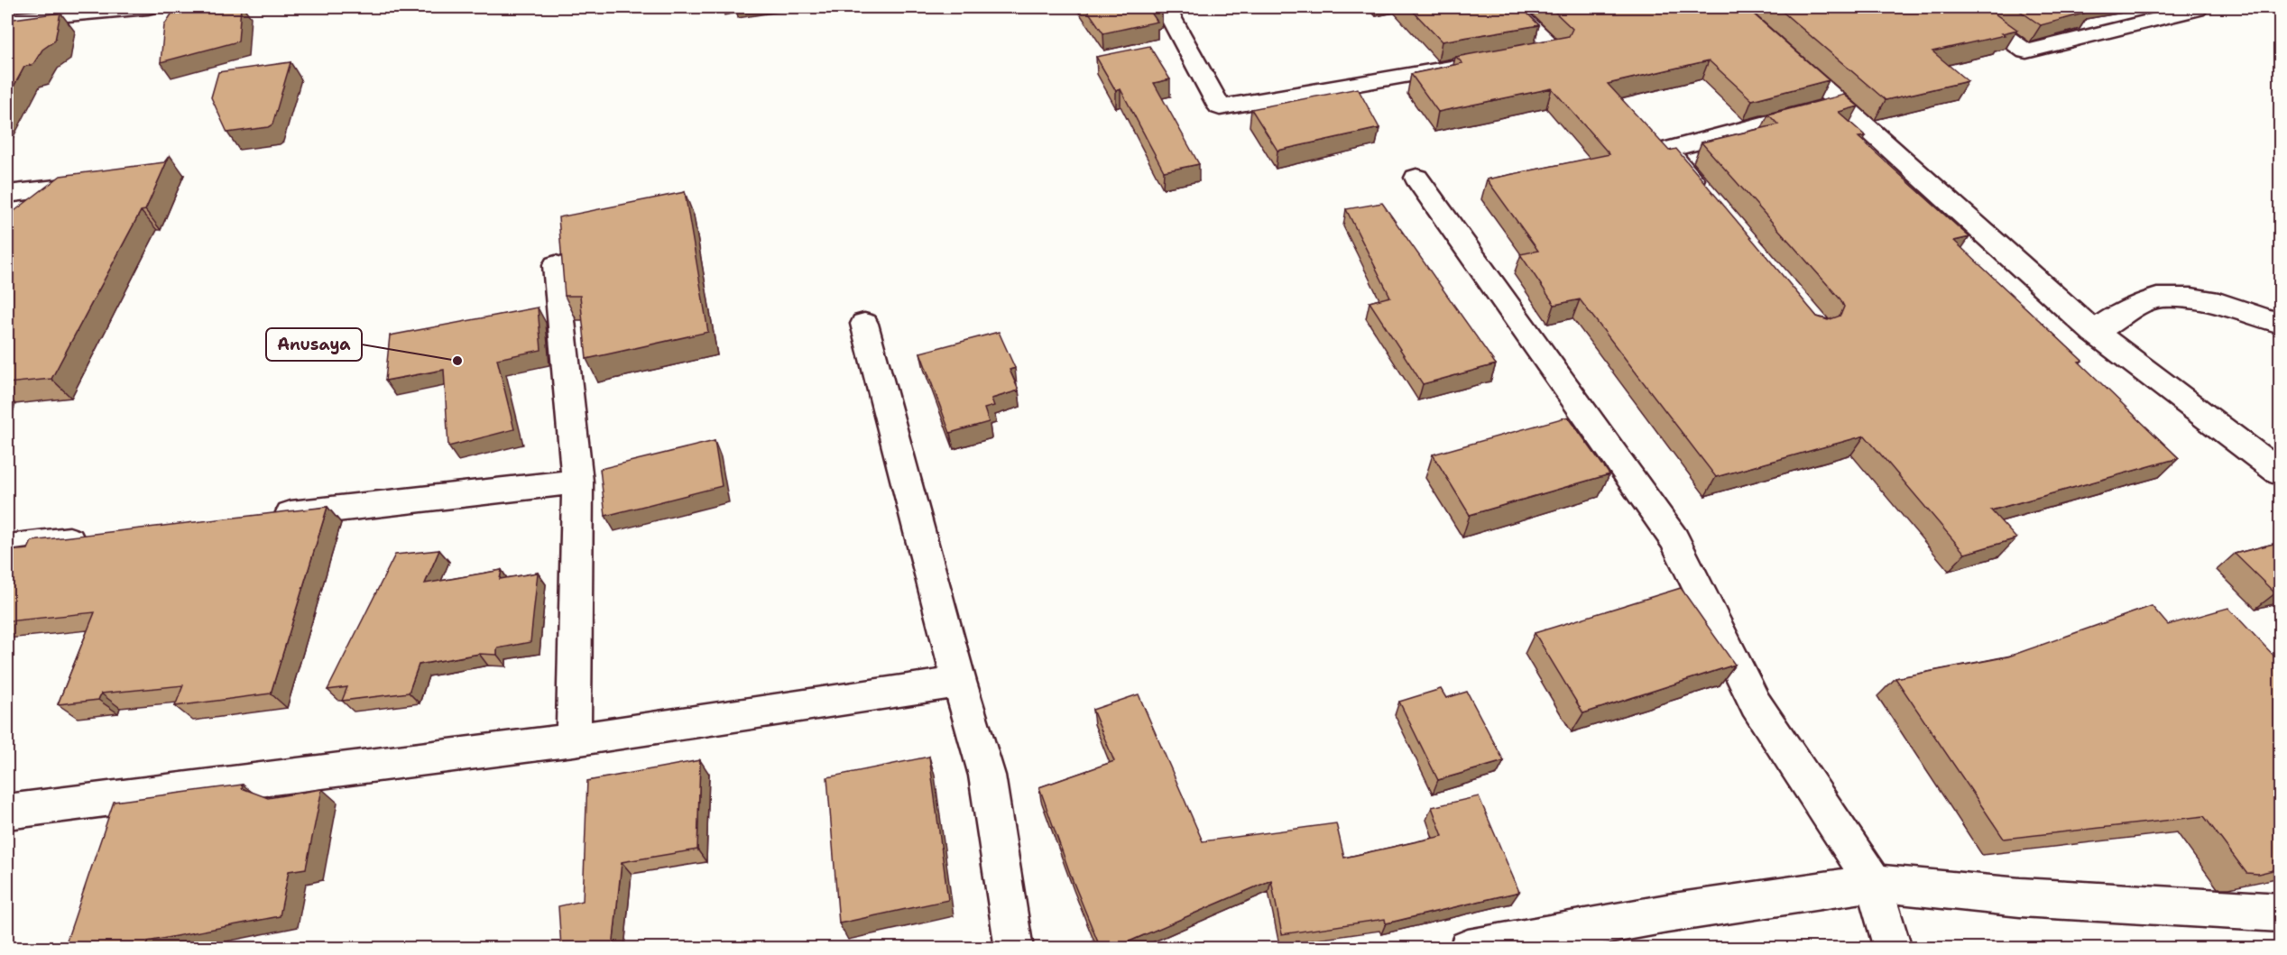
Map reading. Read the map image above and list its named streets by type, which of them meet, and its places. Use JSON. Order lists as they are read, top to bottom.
{
  "places": ["Anusaya"]
}
